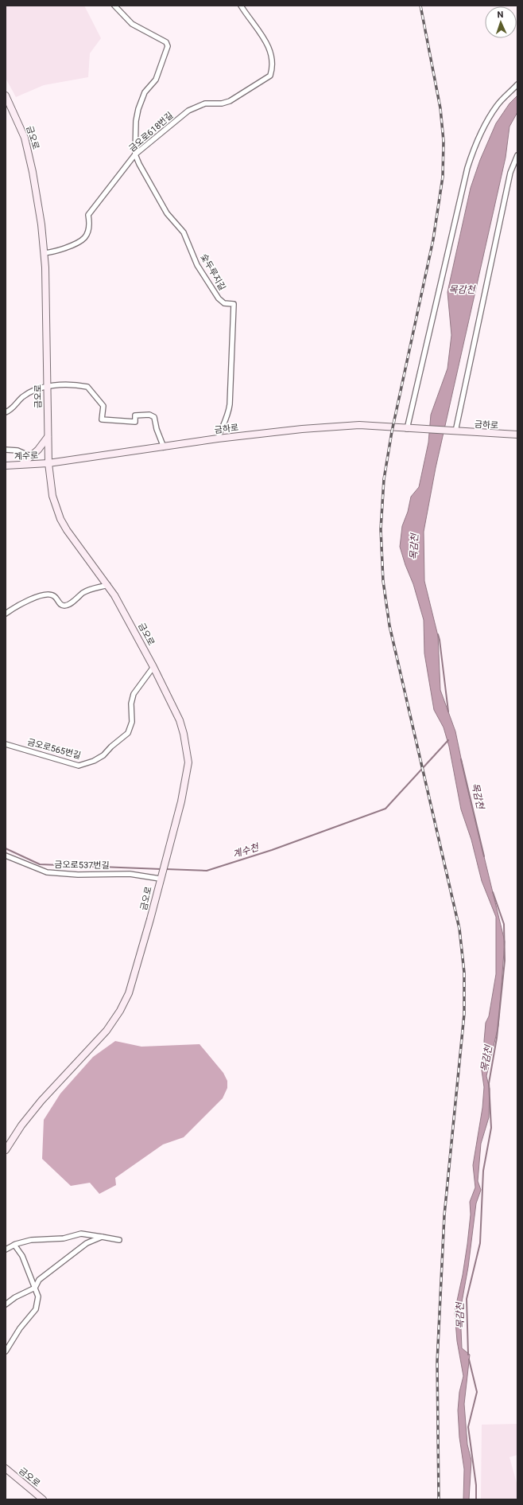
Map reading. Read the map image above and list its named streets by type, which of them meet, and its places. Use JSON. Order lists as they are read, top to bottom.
{
  "streets": {
    "main road": ["금오로", "금하로", "계수로"],
    "street": [
      "금오로618번길",
      "숯두루지길",
      "금오로565번길",
      "금오로537번길"
    ]
  },
  "crossings": [
    ["금오로618번길", "금오로"],
    ["금오로618번길", "숯두루지길"],
    ["금오로", "금하로"],
    ["금오로", "계수로"],
    ["금오로", "금오로565번길"],
    ["금오로", "금오로537번길"],
    ["숯두루지길", "금하로"],
    ["금하로", "계수로"]
  ],
  "water": ["목감천", "계수천"],
  "north": "top"
}
